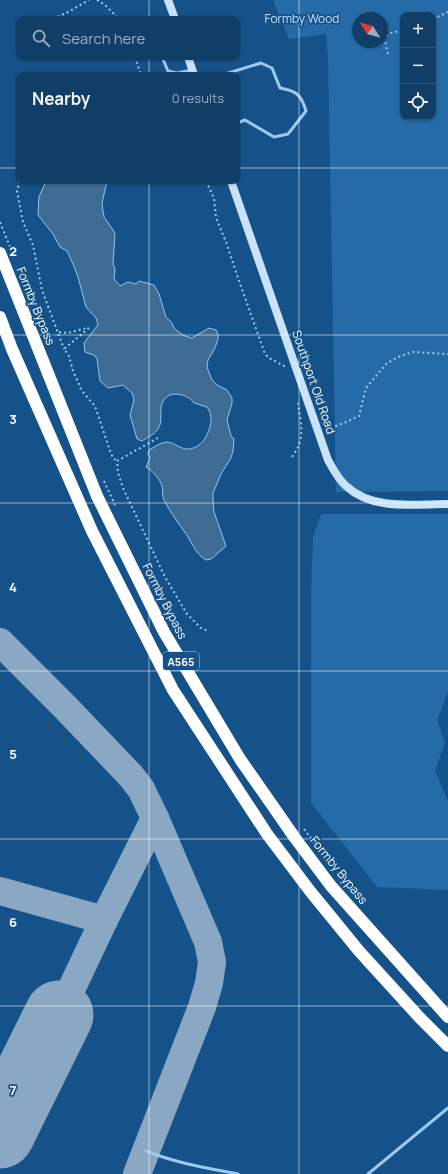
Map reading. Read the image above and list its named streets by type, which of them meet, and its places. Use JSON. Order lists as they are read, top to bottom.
{
  "streets": {
    "highway": ["Formby Bypass", "A565"],
    "street": ["Southport Old Road"]
  },
  "parks": ["Formby Wood"],
  "north": "top left",
  "page": {
    "map_buttons": ["+", "−"],
    "search": "Search here",
    "heading": ["Nearby", "0 results"]
  },
  "grid": {
    "rows": [
      "2",
      "3",
      "4",
      "5",
      "6",
      "7"
    ]
  }
}
